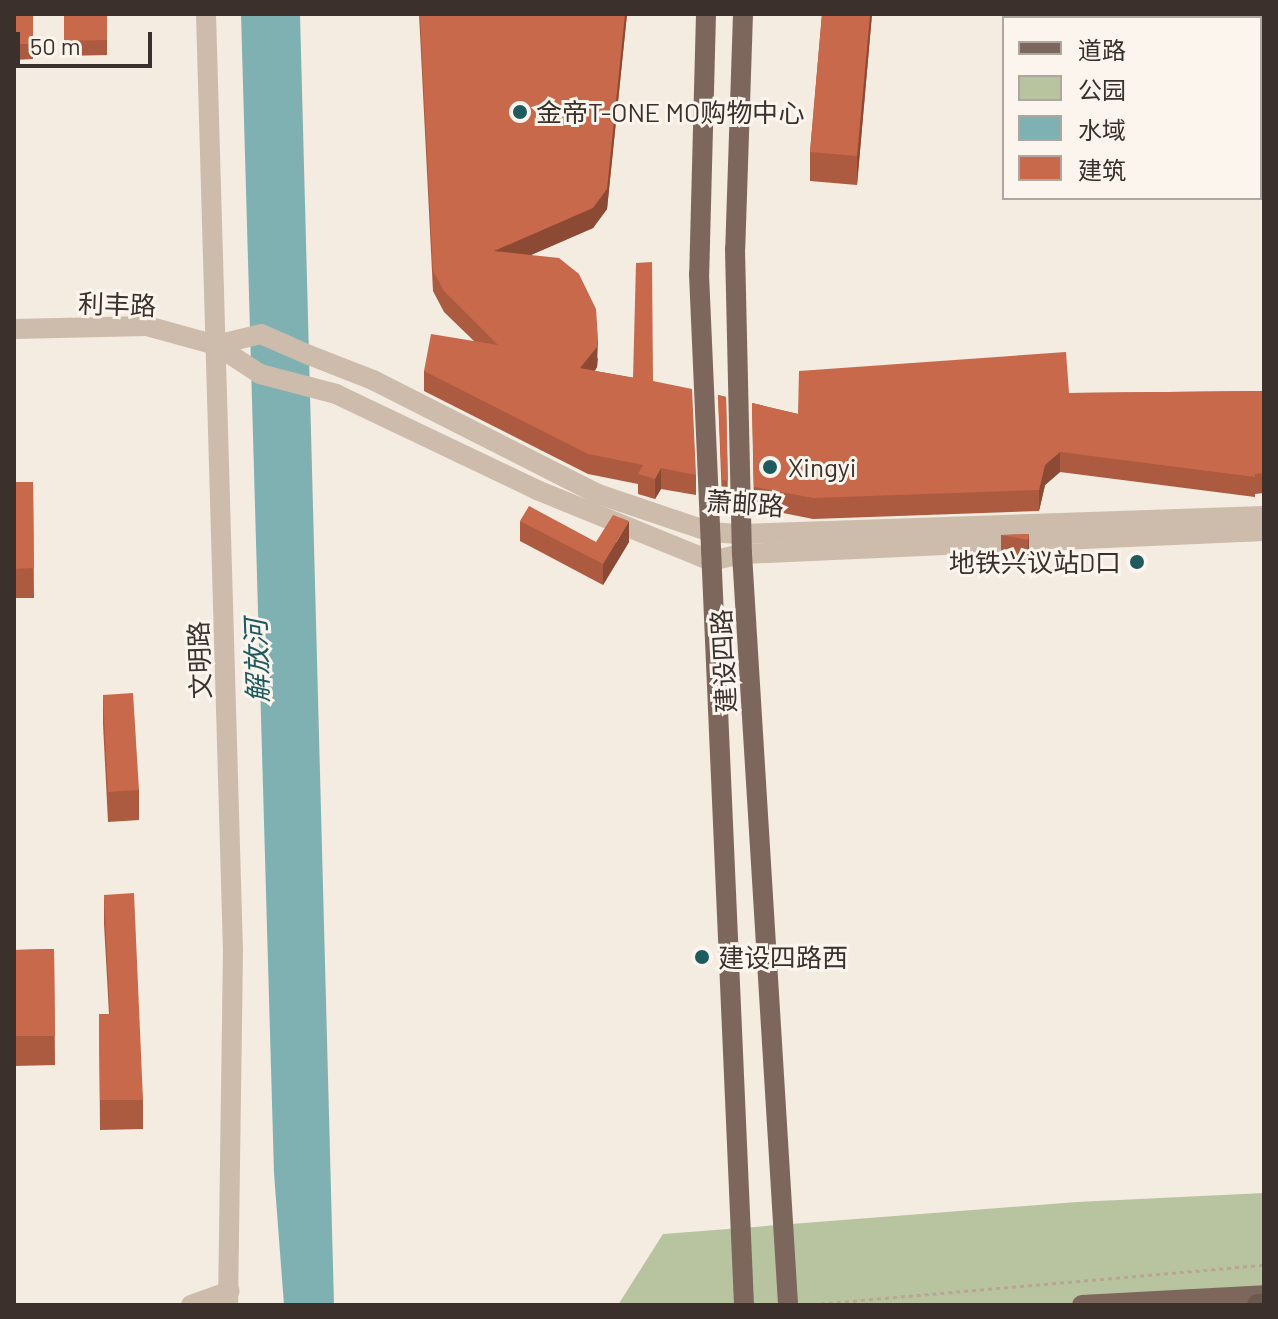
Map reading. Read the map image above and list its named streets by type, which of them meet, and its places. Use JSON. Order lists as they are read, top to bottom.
{
  "streets": {
    "main road": ["建设四路"],
    "street": ["利丰路", "萧邮路", "文明路"]
  },
  "crossings": [
    ["利丰路", "萧邮路"],
    ["利丰路", "文明路"],
    ["萧邮路", "文明路"],
    ["萧邮路", "建设四路"]
  ],
  "water": ["解放河"],
  "places": [
    "金帝T-ONE MO购物中心",
    "Xingyi",
    "地铁兴议站D口",
    "建设四路西"
  ],
  "legend": [
    "道路",
    "公园",
    "水域",
    "建筑"
  ],
  "scale_bar": "50 m"
}
